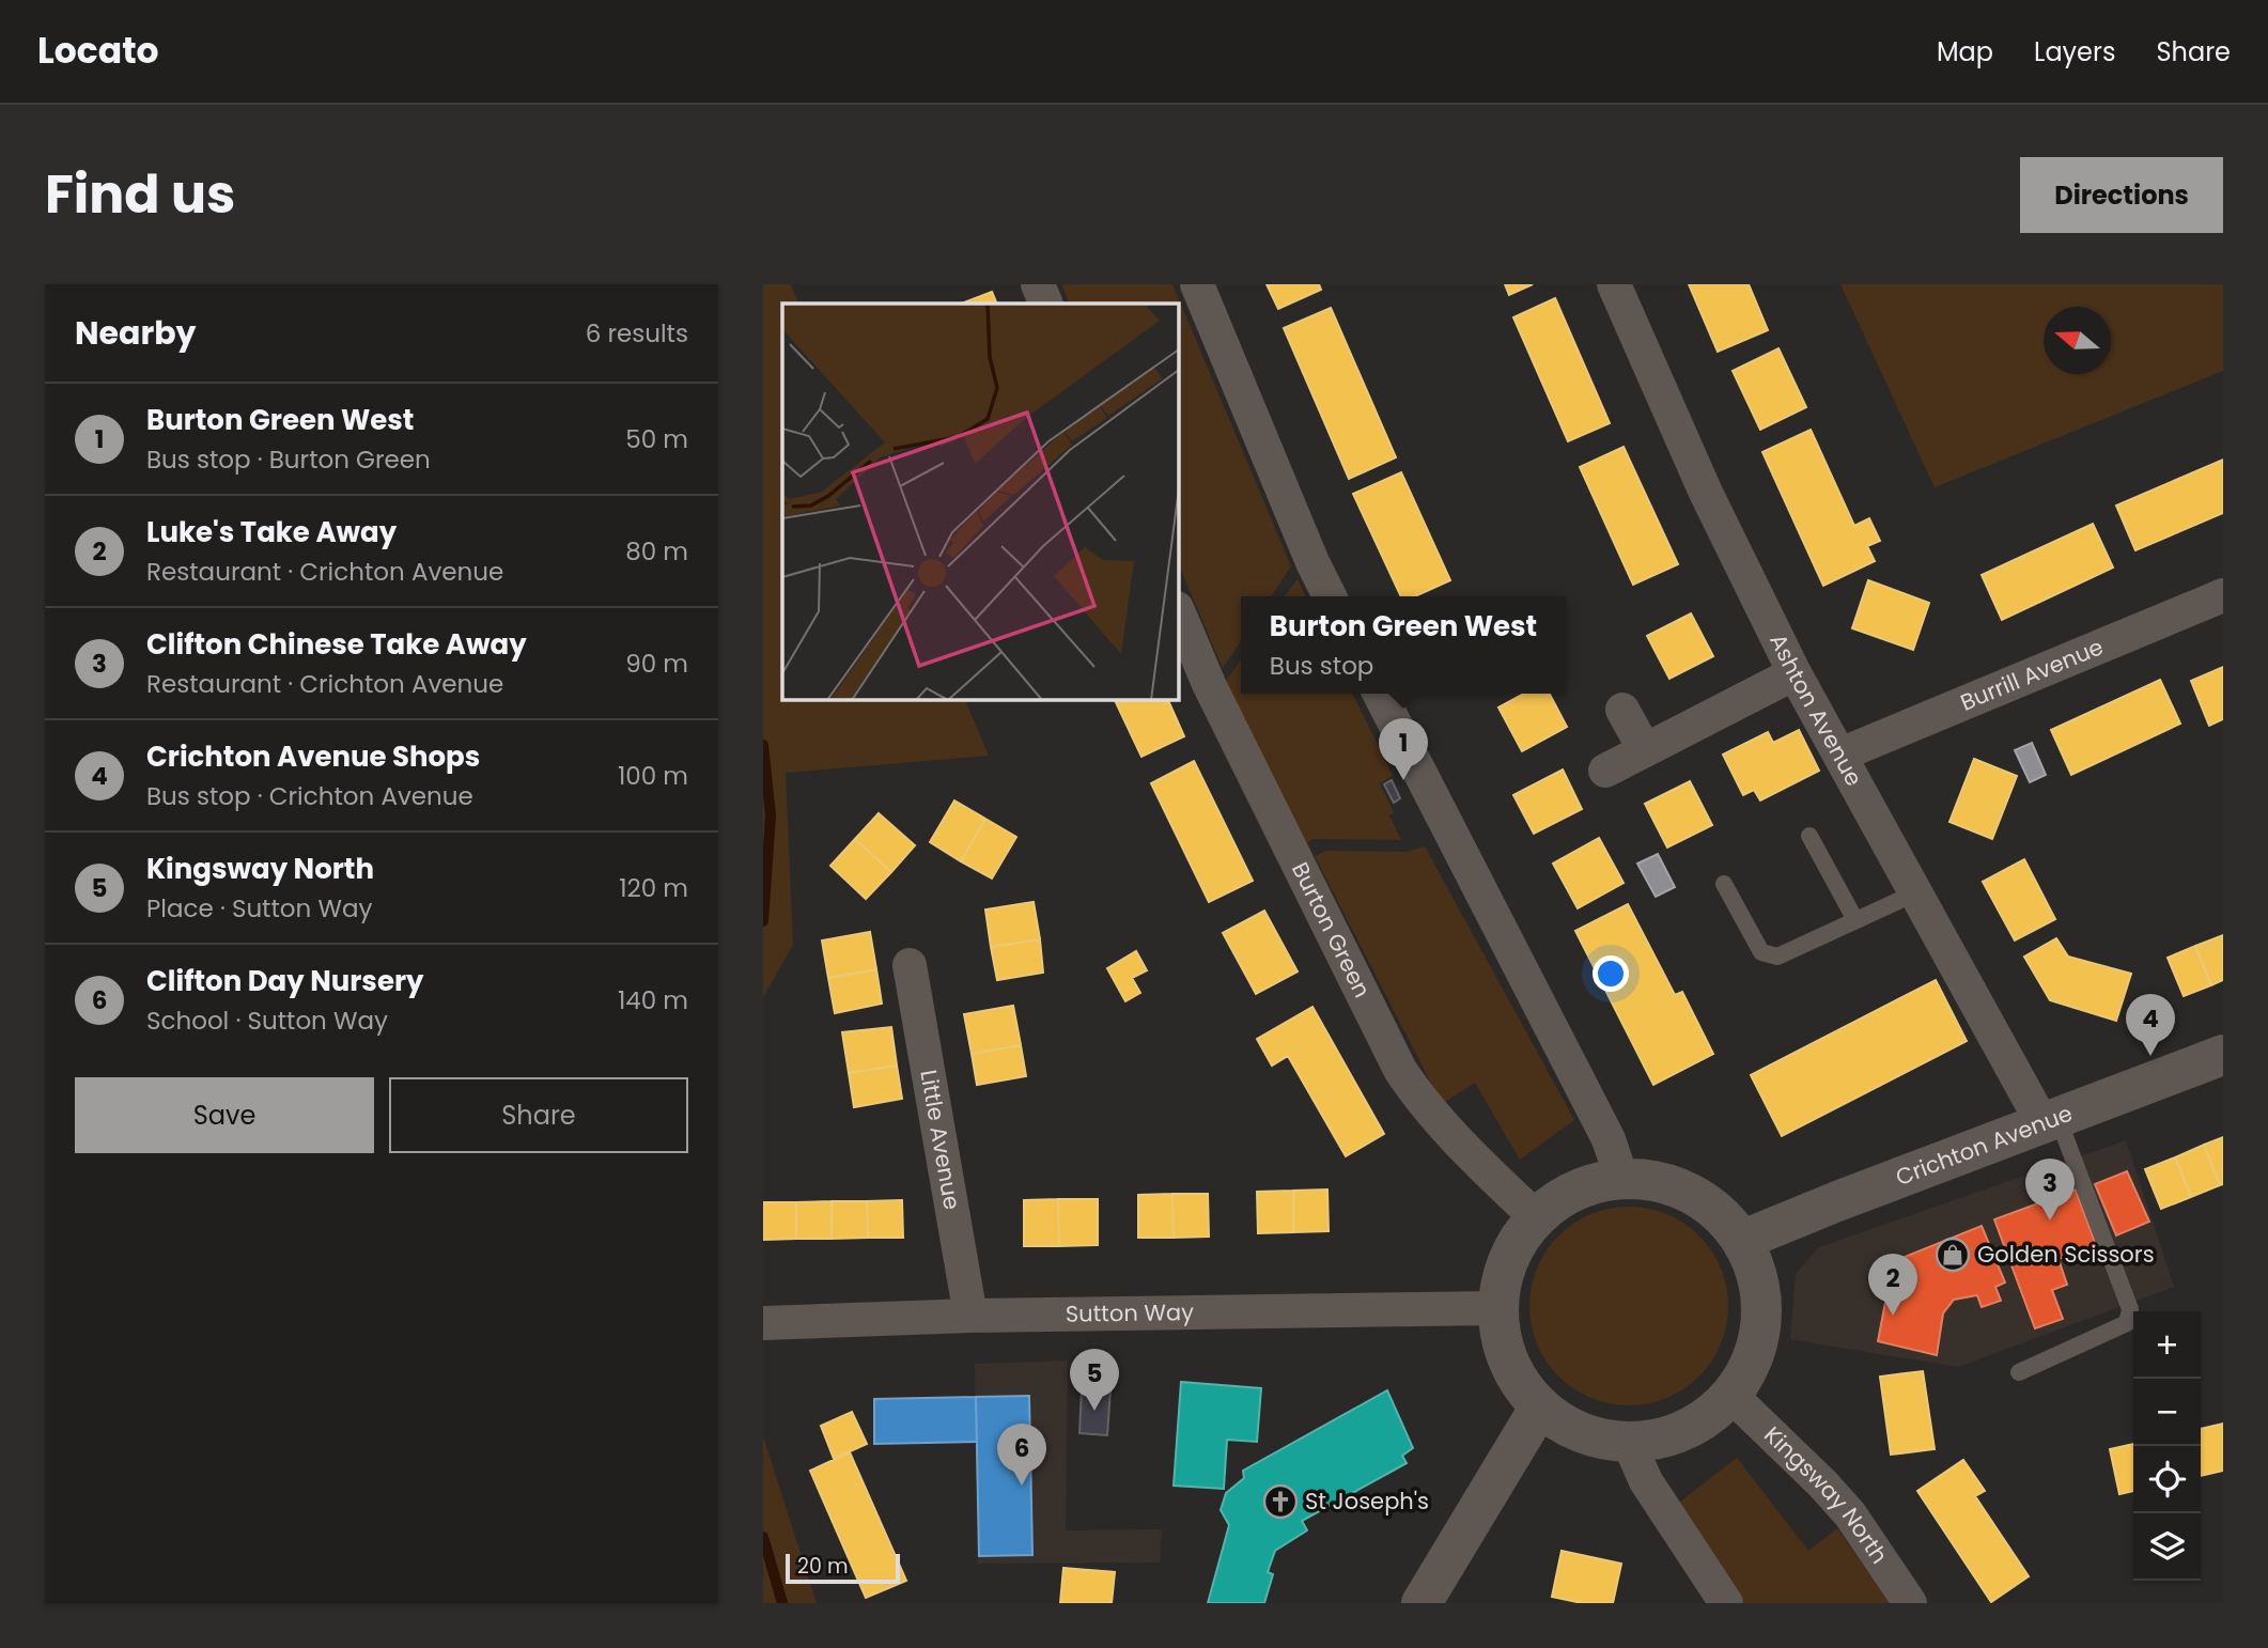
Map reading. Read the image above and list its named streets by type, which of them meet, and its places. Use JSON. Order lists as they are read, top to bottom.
{
  "streets": {
    "street": [
      "Burrill Avenue",
      "Ashton Avenue",
      "Burton Green",
      "Little Avenue",
      "Crichton Avenue",
      "Sutton Way",
      "Kingsway North"
    ]
  },
  "crossings": [
    ["Burrill Avenue", "Ashton Avenue"],
    ["Ashton Avenue", "Crichton Avenue"],
    ["Burton Green", "Crichton Avenue"],
    ["Burton Green", "Sutton Way"],
    ["Burton Green", "Kingsway North"],
    ["Little Avenue", "Sutton Way"],
    ["Crichton Avenue", "Sutton Way"],
    ["Crichton Avenue", "Kingsway North"],
    ["Sutton Way", "Kingsway North"]
  ],
  "places": {
    "shop": ["Golden Scissors"],
    "church": ["St Joseph's"]
  },
  "scale_bar": "20 m",
  "north": "left",
  "page": {
    "header": "Locato",
    "nav": ["Map", "Layers", "Share"],
    "title": "Find us",
    "buttons": [
      "Directions",
      ["Save", "Share"]
    ],
    "heading": ["Nearby", "6 results"],
    "list": [
      {
        "mark": "1",
        "name": "Burton Green West",
        "note": "Bus stop · Burton Green",
        "value": "50 m"
      },
      {
        "mark": "2",
        "name": "Luke's Take Away",
        "note": "Restaurant · Crichton Avenue",
        "value": "80 m"
      },
      {
        "mark": "3",
        "name": "Clifton Chinese Take Away",
        "note": "Restaurant · Crichton Avenue",
        "value": "90 m"
      },
      {
        "mark": "4",
        "name": "Crichton Avenue Shops",
        "note": "Bus stop · Crichton Avenue",
        "value": "100 m"
      },
      {
        "mark": "5",
        "name": "Kingsway North",
        "note": "Place · Sutton Way",
        "value": "120 m"
      },
      {
        "mark": "6",
        "name": "Clifton Day Nursery",
        "note": "School · Sutton Way",
        "value": "140 m"
      }
    ],
    "popup": ["Burton Green West", "Bus stop"],
    "pins": [
      "1",
      "4",
      "3",
      "2",
      "5",
      "6"
    ],
    "map_buttons": ["+", "−"],
    "scale": "20 m"
  }
}
